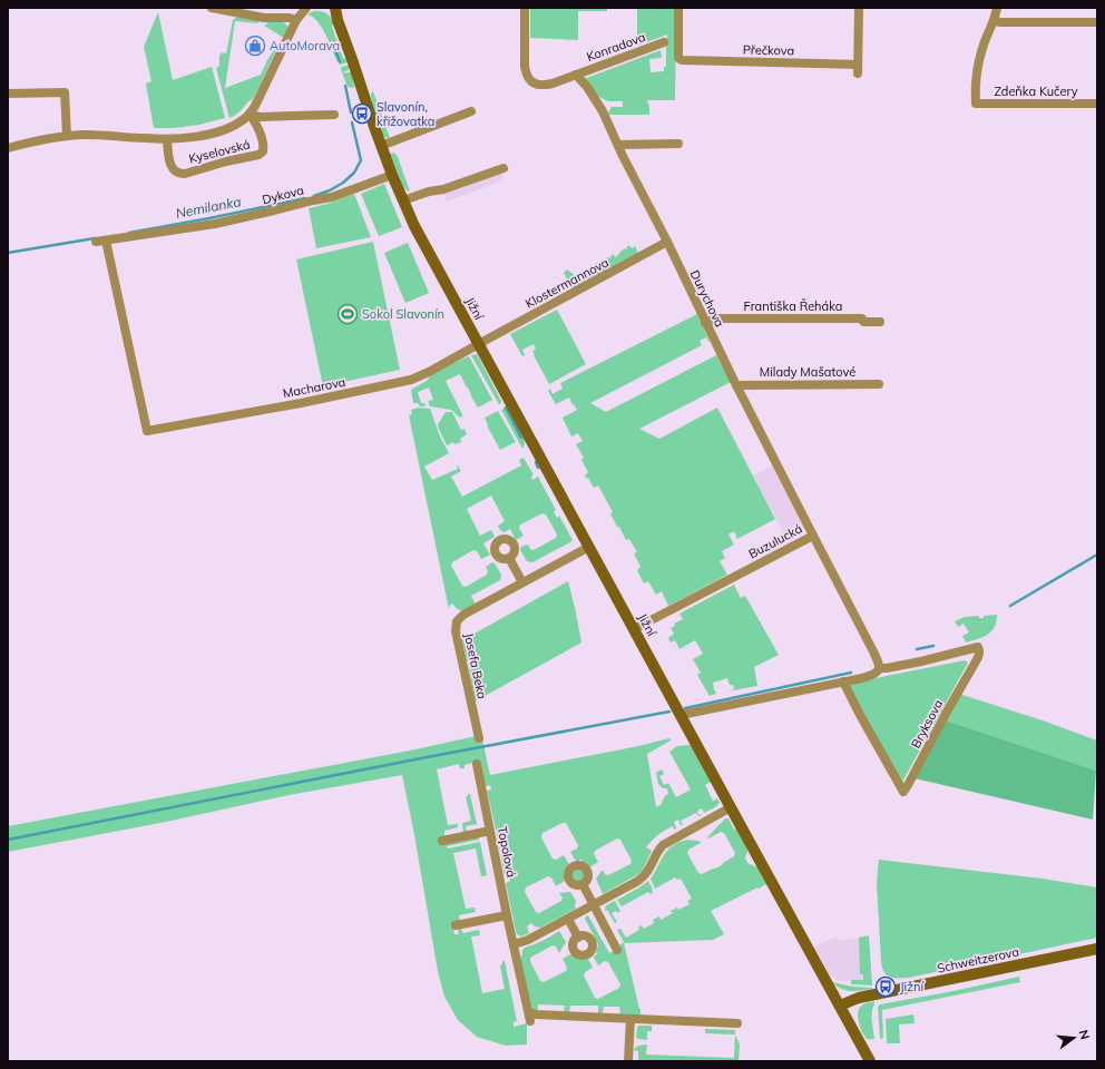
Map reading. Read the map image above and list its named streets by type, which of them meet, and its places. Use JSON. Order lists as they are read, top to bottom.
{
  "streets": {
    "main road": ["Jižní", "Schweitzerova"],
    "street": [
      "Konradova",
      "Přečkova",
      "Zdeňka Kučery",
      "Kyselovská",
      "Dykova",
      "Klostermannova",
      "Durychova",
      "Františka Řeháka",
      "Milady Mašatové",
      "Macharova",
      "Buzulucká",
      "Josefa Beka",
      "Bryksova",
      "Topolová"
    ]
  },
  "crossings": [
    ["Konradova", "Durychova"],
    ["Dykova", "Jižní"],
    ["Dykova", "Macharova"],
    ["Klostermannova", "Durychova"],
    ["Klostermannova", "Jižní"],
    ["Klostermannova", "Macharova"],
    ["Durychova", "Františka Řeháka"],
    ["Durychova", "Milady Mašatové"],
    ["Durychova", "Buzulucká"],
    ["Jižní", "Macharova"],
    ["Jižní", "Buzulucká"],
    ["Jižní", "Josefa Beka"],
    ["Jižní", "Bryksova"],
    ["Jižní", "Schweitzerova"],
    ["Buzulucká", "Bryksova"]
  ],
  "water": ["Nemilanka"],
  "places": {
    "shop": ["AutoMorava"],
    "bus stop": ["Slavonín, křižovatka", "Jižní"],
    "sports": ["Sokol Slavonín"]
  },
  "north": "right"
}
